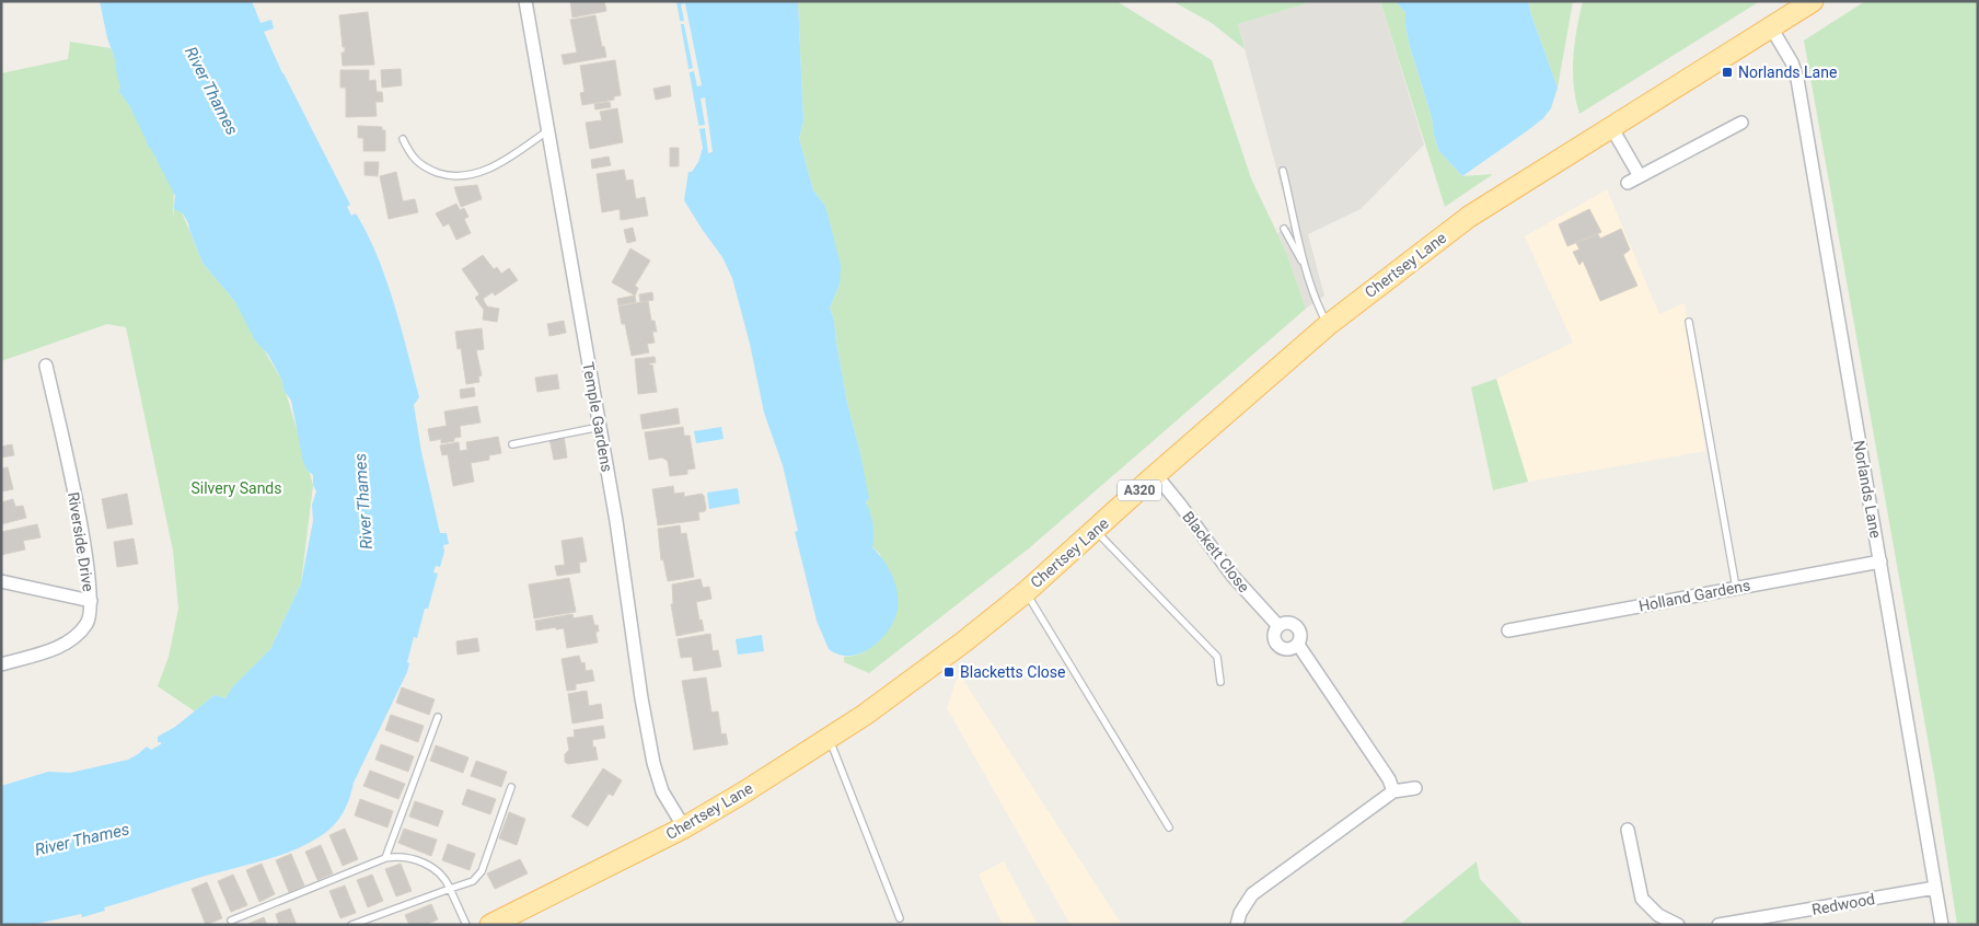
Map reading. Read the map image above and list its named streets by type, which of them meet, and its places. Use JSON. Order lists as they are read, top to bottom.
{
  "streets": {
    "main road": ["Chertsey Lane", "A320"],
    "street": [
      "Temple Gardens",
      "Norlands Lane",
      "Riverside Drive",
      "Blackett Close",
      "Holland Gardens",
      "Redwood"
    ]
  },
  "crossings": [
    ["Chertsey Lane", "Temple Gardens"],
    ["Chertsey Lane", "Norlands Lane"],
    ["Chertsey Lane", "A320"],
    ["Chertsey Lane", "Blackett Close"],
    ["Norlands Lane", "A320"],
    ["Norlands Lane", "Holland Gardens"],
    ["Norlands Lane", "Redwood"]
  ],
  "water": ["River Thames"],
  "parks": ["Silvery Sands"],
  "places": {
    "transit": ["Norlands Lane", "Blacketts Close"]
  }
}
